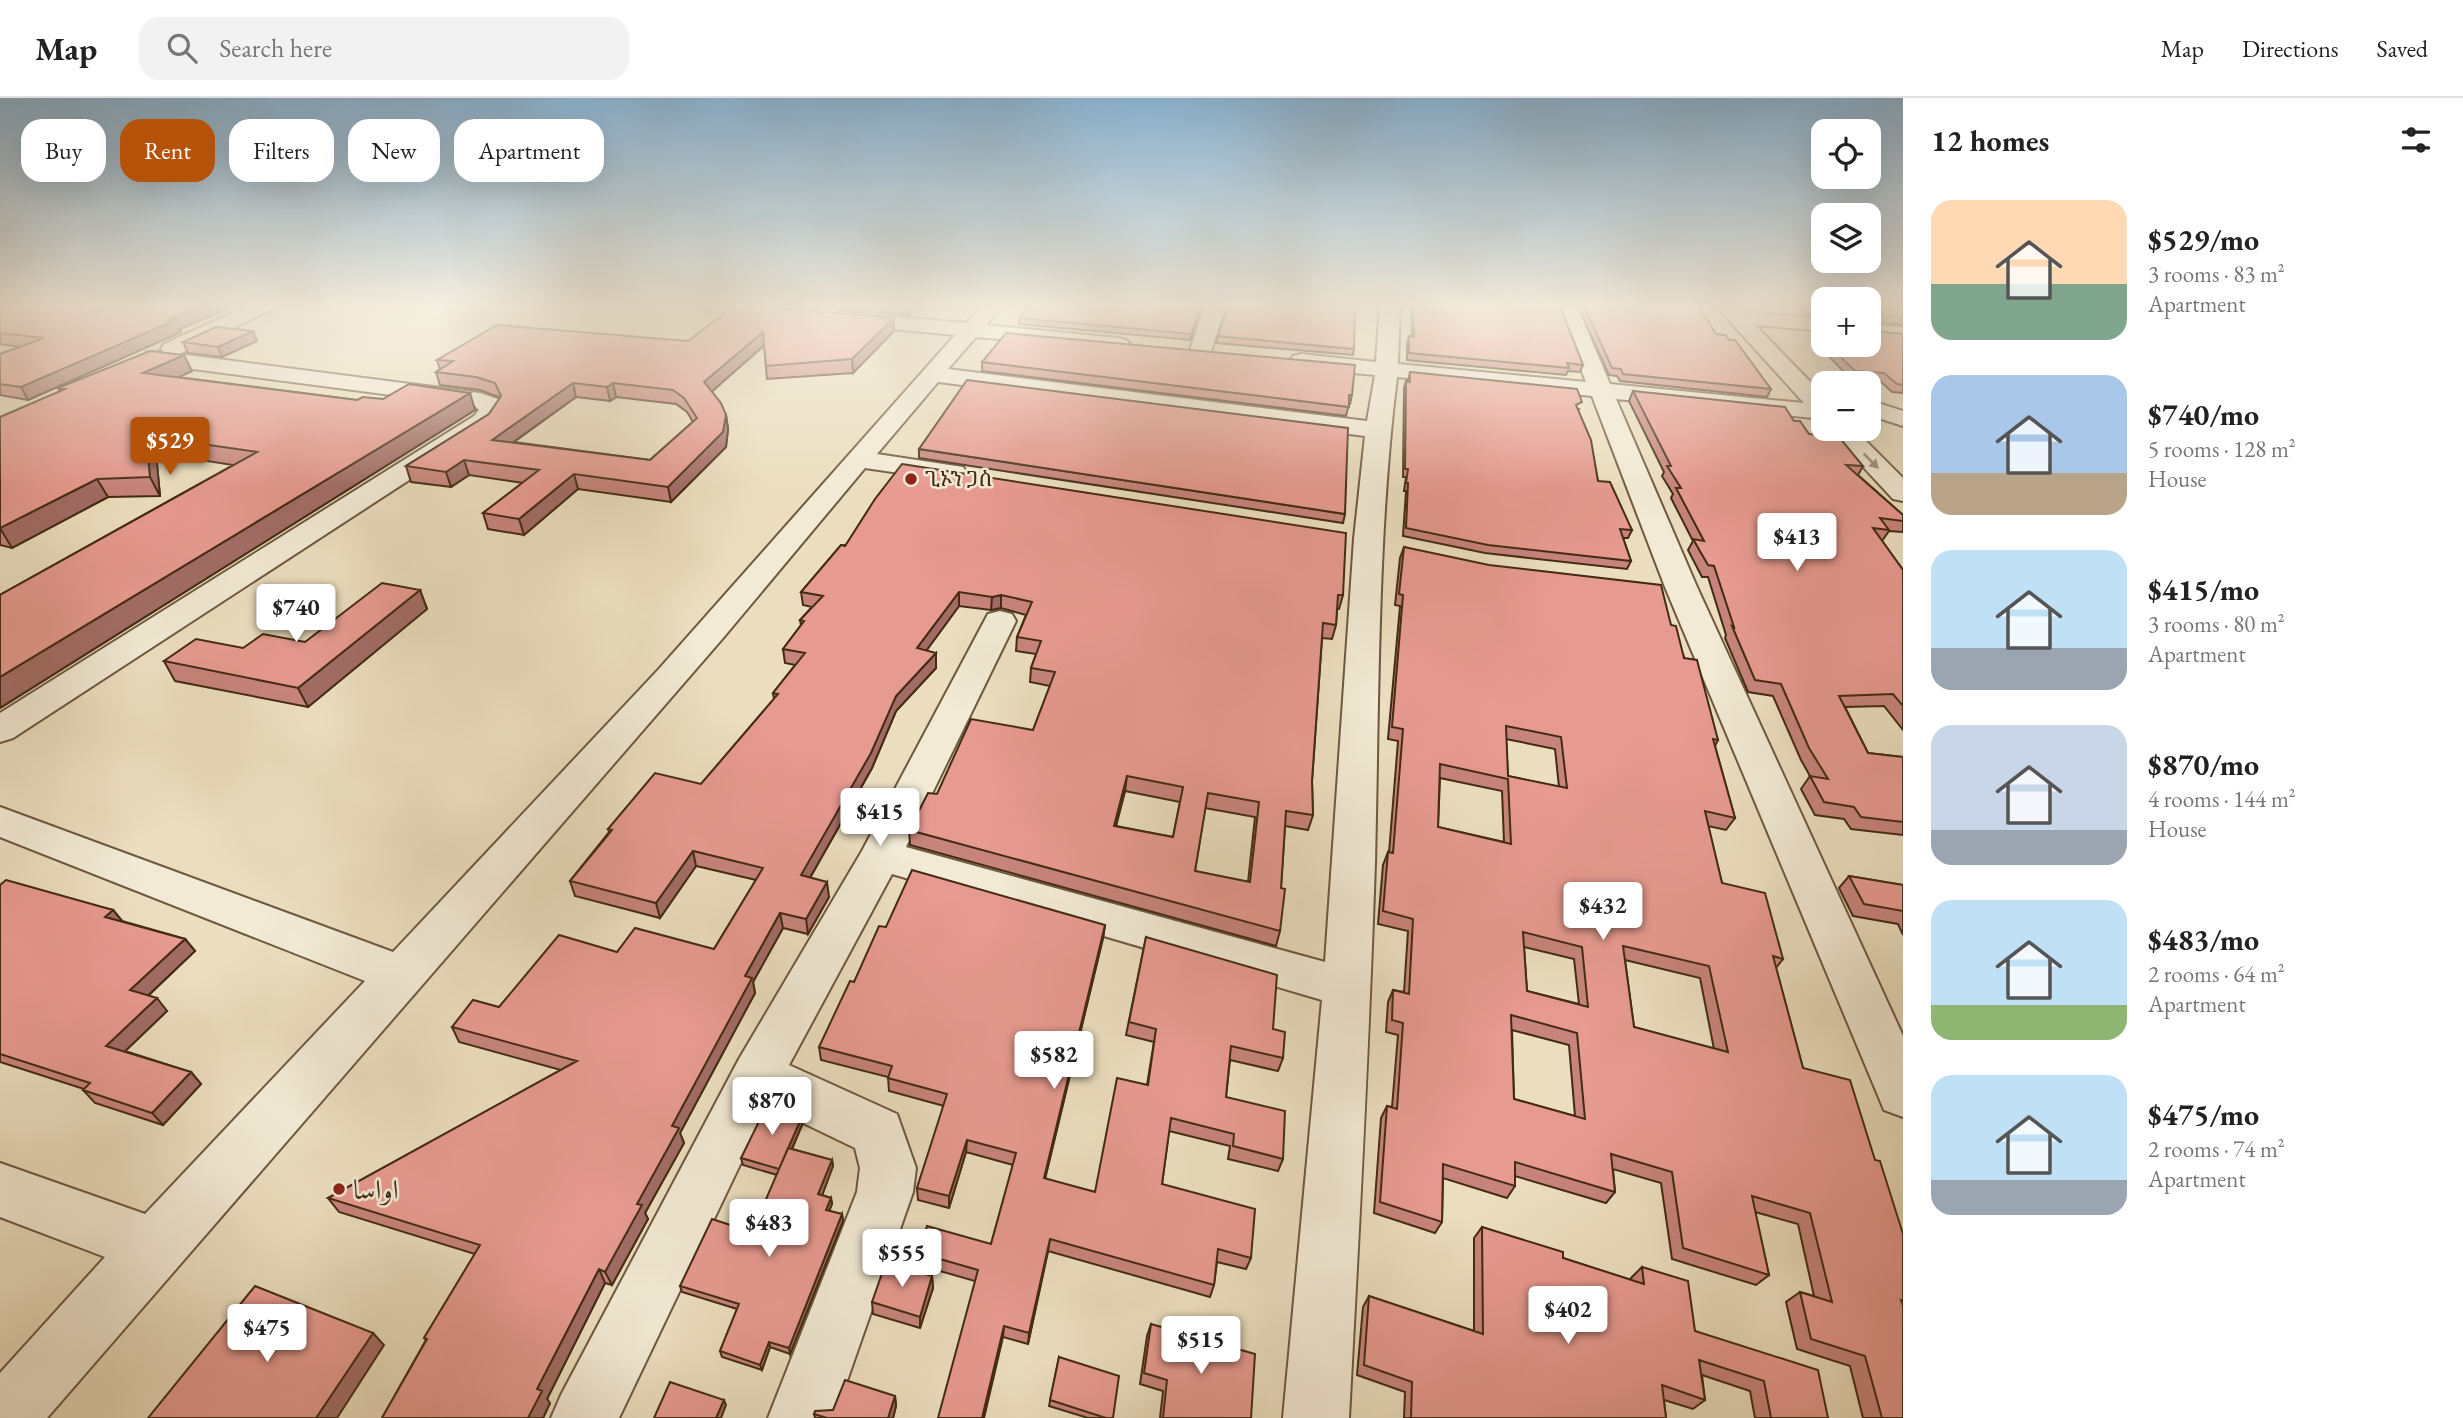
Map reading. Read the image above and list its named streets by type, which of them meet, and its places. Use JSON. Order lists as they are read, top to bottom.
{
  "places": ["ጊኦን ጋስ", "اواسا"],
  "page": {
    "header": "Map",
    "search": "Search here",
    "nav": ["Map", "Directions", "Saved"],
    "heading": "12 homes",
    "map_buttons": ["+", "−"],
    "chip": [
      "Buy",
      "Rent",
      "Filters",
      "New",
      "Apartment"
    ],
    "list": [
      {
        "name": "$529/mo",
        "note": "3 rooms · 83 m² · Apartment"
      },
      {
        "name": "$740/mo",
        "note": "5 rooms · 128 m² · House"
      },
      {
        "name": "$415/mo",
        "note": "3 rooms · 80 m² · Apartment"
      },
      {
        "name": "$870/mo",
        "note": "4 rooms · 144 m² · House"
      },
      {
        "name": "$483/mo",
        "note": "2 rooms · 64 m² · Apartment"
      },
      {
        "name": "$475/mo",
        "note": "2 rooms · 74 m² · Apartment"
      }
    ],
    "price": [
      "$529",
      "$413",
      "$740",
      "$415",
      "$432",
      "$582",
      "$870",
      "$483",
      "$555",
      "$402",
      "$475",
      "$515"
    ]
  }
}
